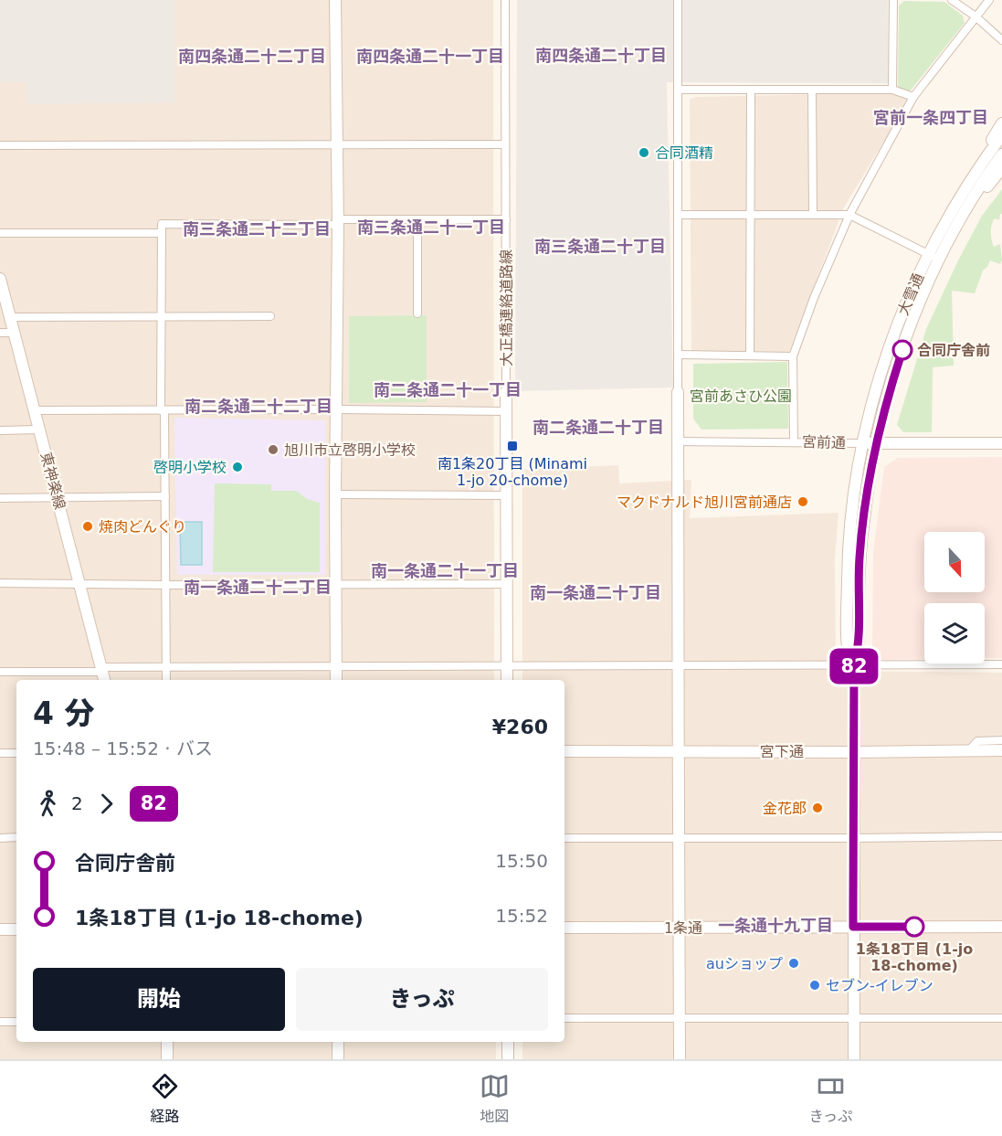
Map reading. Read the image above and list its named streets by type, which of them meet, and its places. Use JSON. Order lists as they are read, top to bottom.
{
  "streets": {
    "street": [
      "大雪通",
      "大正橋連絡道路線",
      "宮前通",
      "東神楽線",
      "宮下通",
      "1条通"
    ]
  },
  "crossings": [
    ["大雪通", "宮前通"],
    ["大雪通", "宮下通"],
    ["大雪通", "1条通"]
  ],
  "districts": [
    "南四条通二十丁目",
    "南四条通二十二丁目",
    "南四条通二十一丁目",
    "宮前一条四丁目",
    "南三条通二十一丁目",
    "南三条通二十二丁目",
    "南三条通二十丁目",
    "南二条通二十一丁目",
    "南二条通二十二丁目",
    "南二条通二十丁目",
    "南一条通二十一丁目",
    "南一条通二十二丁目",
    "南一条通二十丁目",
    "一条通十九丁目"
  ],
  "parks": ["宮前あさひ公園"],
  "places": {
    "other": [
      "合同酒精",
      "合同庁舎前",
      "旭川市立啓明小学校",
      "啓明小学校",
      "マクドナルド旭川宮前通店",
      "焼肉どんぐり",
      "金花郎",
      "1条18丁目 (1-jo 18-chome)",
      "auショップ",
      "セブン-イレブン"
    ],
    "transit": ["南1条20丁目 (Minami 1-jo 20-chome)"]
  },
  "lines": ["bus line 82"],
  "north": "bottom",
  "page": {
    "on_map": "82",
    "heading": ["4 分", "15:48 – 15:52 · バス", "¥260"],
    "legs": ["2", "82"],
    "list": [
      {
        "name": "合同庁舎前",
        "value": "15:50"
      },
      {
        "name": "1条18丁目 (1-jo 18-chome)",
        "value": "15:52"
      }
    ],
    "buttons": ["開始", "きっぷ"],
    "tabs": ["経路", "地図", "きっぷ"]
  }
}
